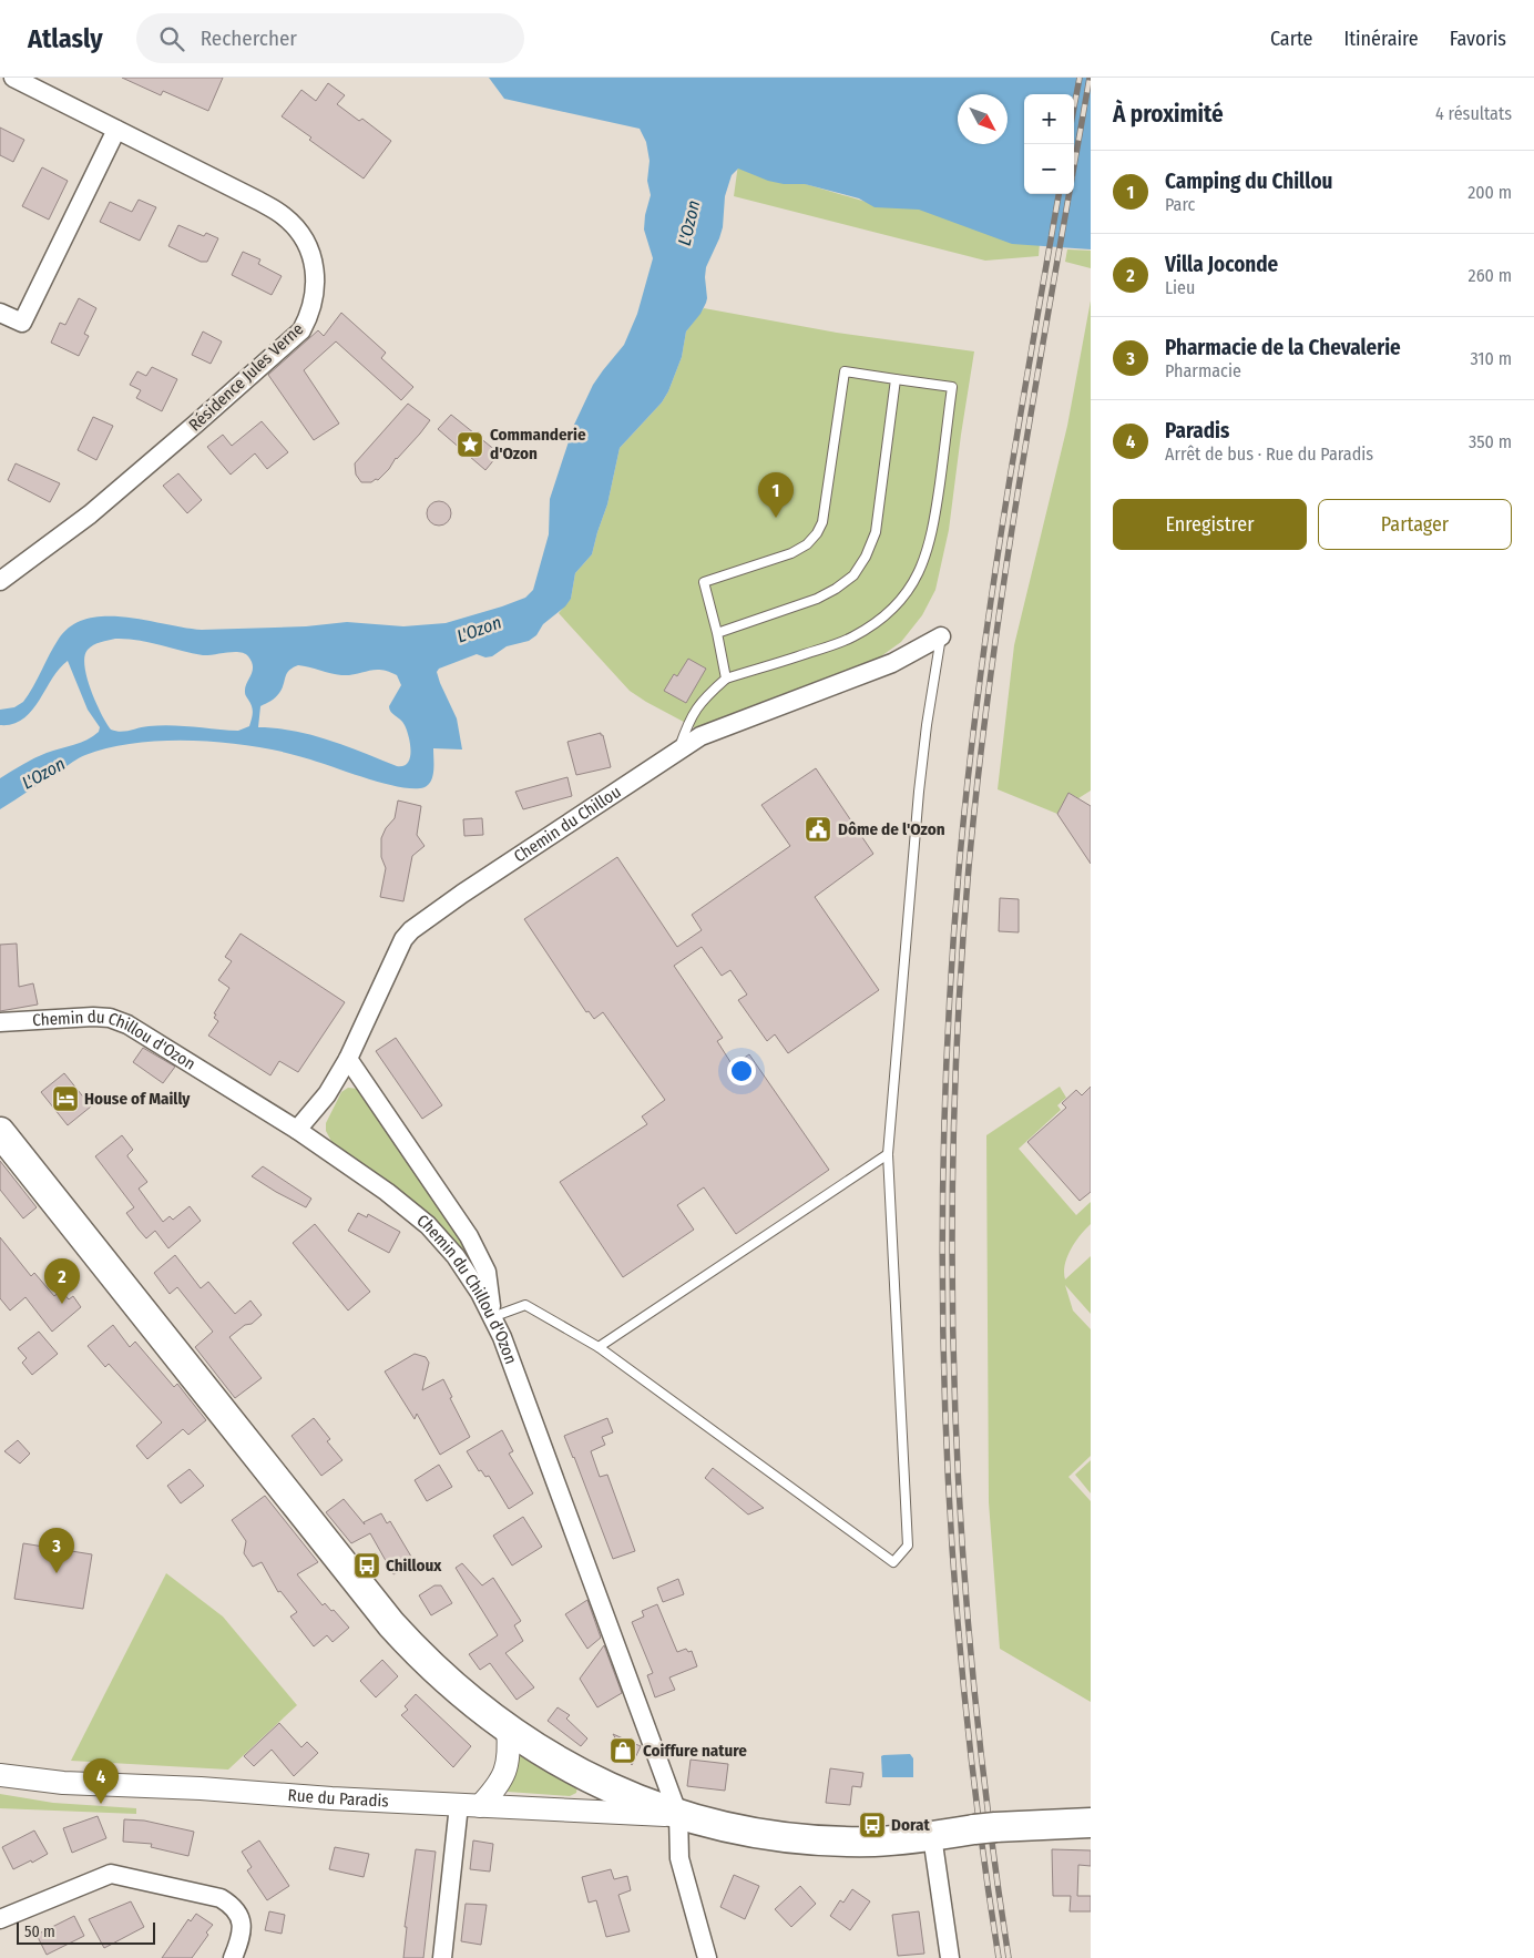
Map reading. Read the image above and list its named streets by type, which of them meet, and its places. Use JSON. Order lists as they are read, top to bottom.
{
  "streets": {
    "street": [
      "Résidence Jules Verne",
      "Chemin du Chillou",
      "Chemin du Chillou d'Ozon",
      "Rue du Paradis"
    ]
  },
  "crossings": [
    ["Chemin du Chillou", "Chemin du Chillou d'Ozon"],
    ["Chemin du Chillou d'Ozon", "Rue du Paradis"]
  ],
  "water": ["L'Ozon"],
  "places": {
    "place": ["Commanderie d'Ozon"],
    "public building": ["Dôme de l'Ozon"],
    "hotel": ["House of Mailly"],
    "bus stop": ["Chilloux", "Dorat"],
    "shop": ["Coiffure nature"]
  },
  "scale_bar": "50 m",
  "north": "bottom right",
  "page": {
    "header": "Atlasly",
    "search": "Rechercher",
    "nav": ["Carte", "Itinéraire", "Favoris"],
    "heading": ["À proximité", "4 résultats"],
    "map_buttons": ["+", "−"],
    "list": [
      {
        "mark": "1",
        "name": "Camping du Chillou",
        "note": "Parc",
        "value": "200 m"
      },
      {
        "mark": "2",
        "name": "Villa Joconde",
        "note": "Lieu",
        "value": "260 m"
      },
      {
        "mark": "3",
        "name": "Pharmacie de la Chevalerie",
        "note": "Pharmacie",
        "value": "310 m"
      },
      {
        "mark": "4",
        "name": "Paradis",
        "note": "Arrêt de bus · Rue du Paradis",
        "value": "350 m"
      }
    ],
    "pins": [
      "1",
      "2",
      "3",
      "4"
    ],
    "buttons": ["Enregistrer", "Partager"],
    "scale": "50 m"
  }
}
